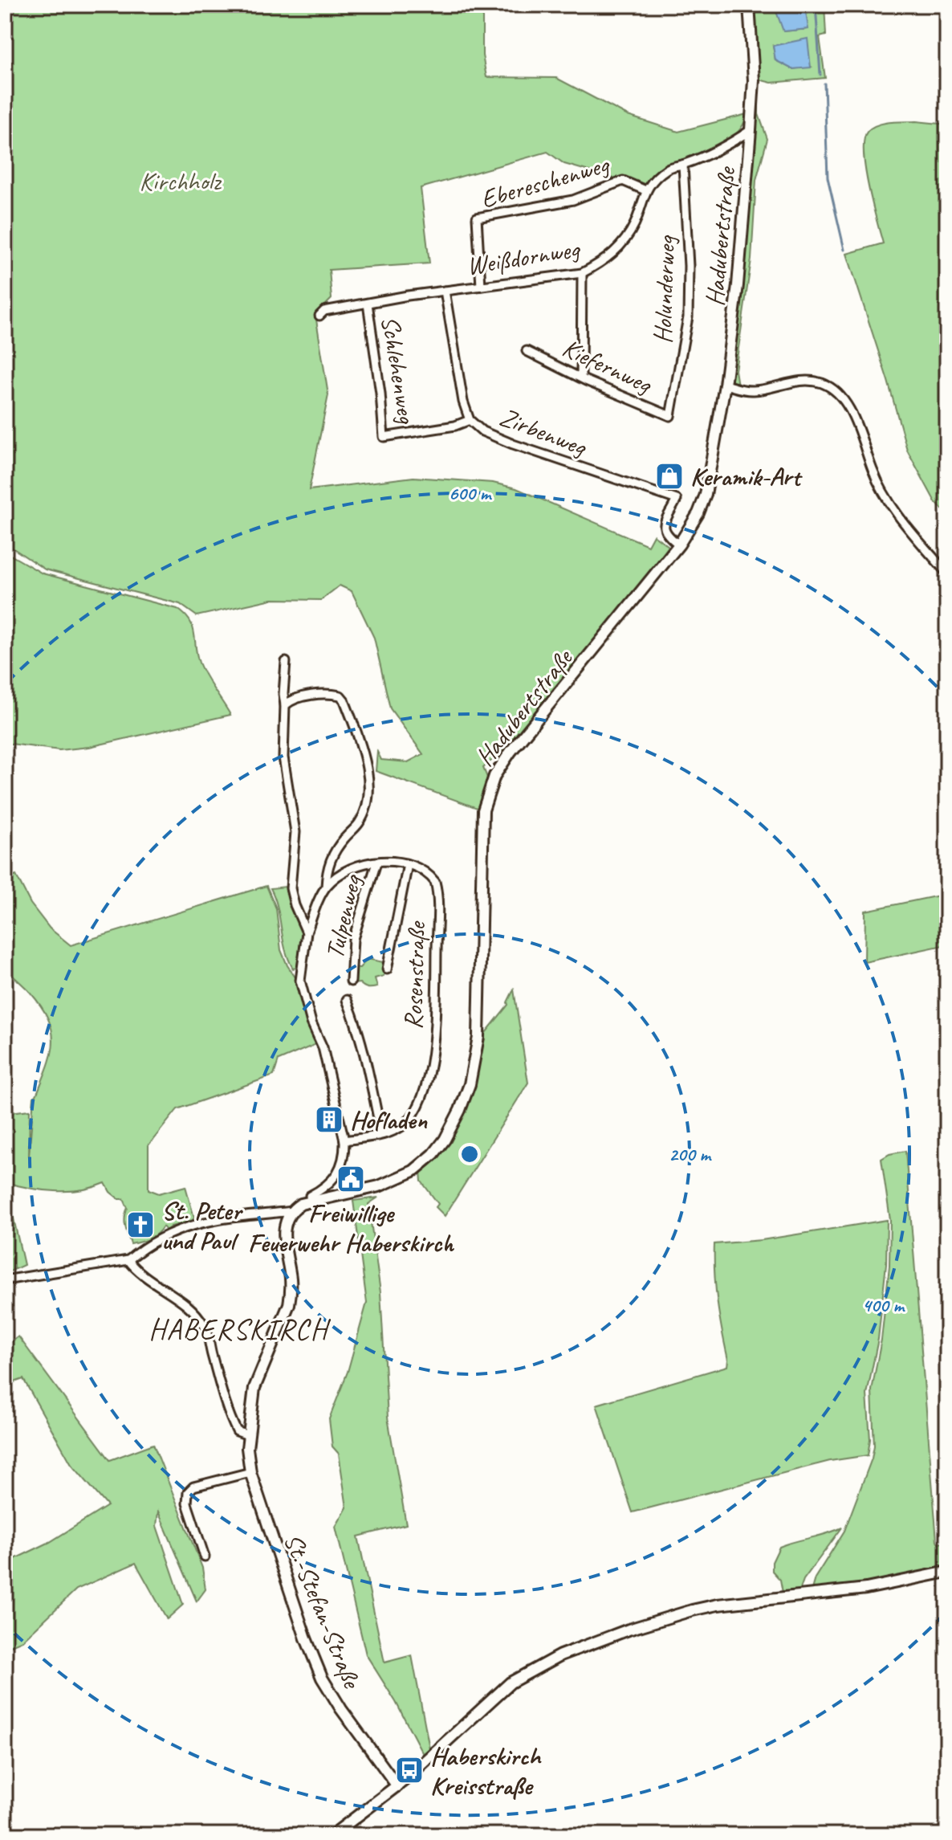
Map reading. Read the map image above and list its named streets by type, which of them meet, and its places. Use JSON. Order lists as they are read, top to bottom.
{
  "streets": {
    "street": [
      "Ebereschenweg",
      "Hadubertstraße",
      "Weißdornweg",
      "Holunderweg",
      "Kiefernweg",
      "Schlehenweg",
      "Zirbenweg",
      "Tulpenweg",
      "Rosenstraße",
      "St.-Stefan-Straße"
    ]
  },
  "crossings": [
    ["Ebereschenweg", "Weißdornweg"],
    ["Hadubertstraße", "Weißdornweg"],
    ["Hadubertstraße", "Zirbenweg"],
    ["Weißdornweg", "Holunderweg"],
    ["Weißdornweg", "Schlehenweg"],
    ["Weißdornweg", "Zirbenweg"],
    ["Holunderweg", "Kiefernweg"],
    ["Schlehenweg", "Zirbenweg"],
    ["Tulpenweg", "Rosenstraße"]
  ],
  "districts": ["HABERSKIRCH"],
  "parks": ["Kirchholz"],
  "places": {
    "shop": ["Keramik-Art"],
    "building": ["Hofladen"],
    "public building": ["Freiwillige Feuerwehr Haberskirch"],
    "church": ["St. Peter und Paul"],
    "bus stop": ["Haberskirch Kreisstraße"]
  },
  "rings": ["600 m", "200 m", "400 m"]
}
